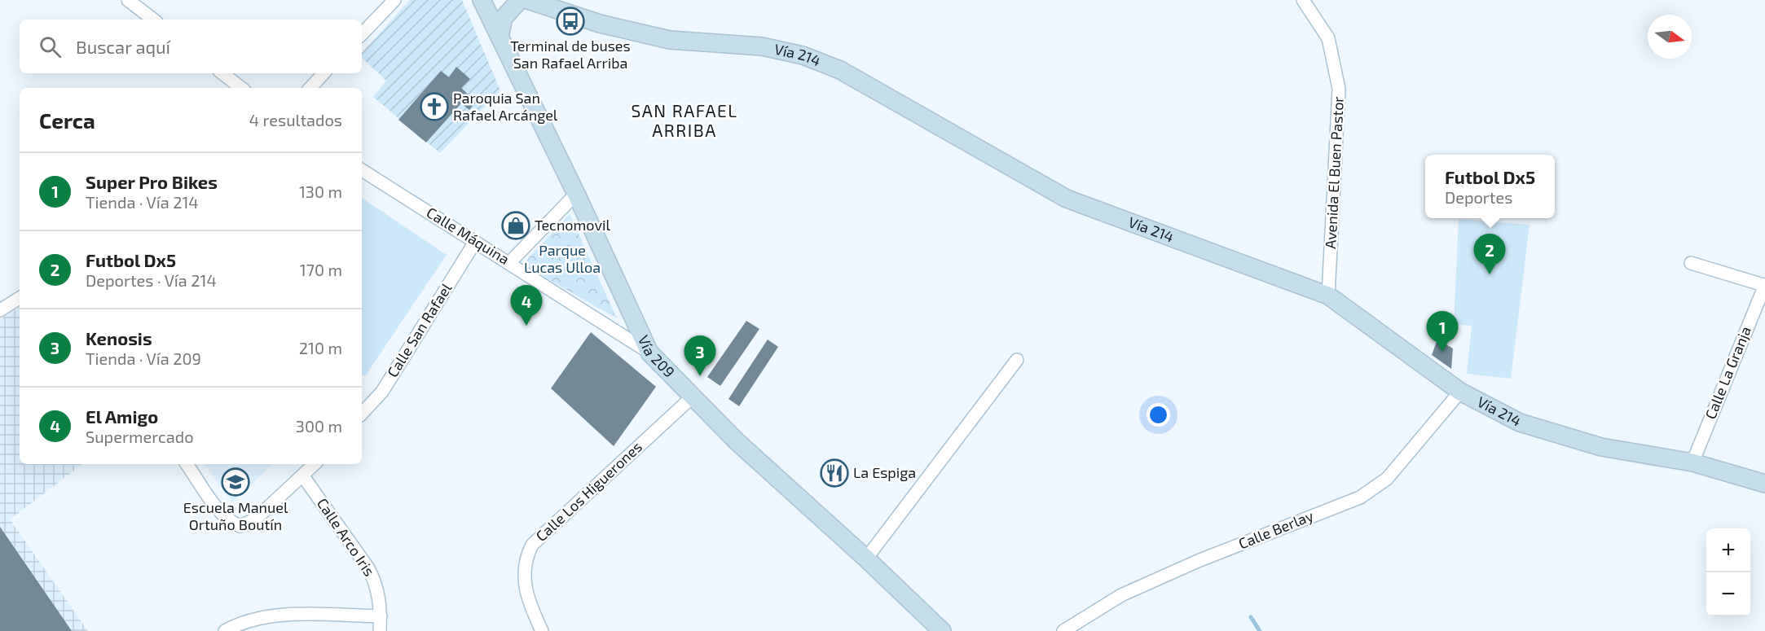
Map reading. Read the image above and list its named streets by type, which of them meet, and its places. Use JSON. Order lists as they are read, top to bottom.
{
  "streets": {
    "main road": ["Vía 214", "Vía 209"],
    "street": [
      "Avenida El Buen Pastor",
      "Calle Máquina",
      "Calle San Rafael",
      "Calle La Granja",
      "Calle Los Higuerones",
      "Calle Berlay",
      "Calle Arco Iris"
    ]
  },
  "crossings": [
    ["Vía 214", "Avenida El Buen Pastor"],
    ["Vía 214", "Calle La Granja"],
    ["Vía 214", "Calle Berlay"],
    ["Calle Máquina", "Calle San Rafael"],
    ["Calle Máquina", "Vía 209"],
    ["Vía 209", "Calle Los Higuerones"]
  ],
  "districts": ["SAN RAFAEL ARRIBA"],
  "parks": ["Parque Lucas Ulloa"],
  "places": {
    "bus stop": ["Terminal de buses San Rafael Arriba"],
    "church": ["Paroquia San Rafael Arcángel"],
    "shop": ["Tecnomovil"],
    "restaurant": ["La Espiga"],
    "school or university": ["Escuela Manuel Ortuño Boutín"]
  },
  "north": "right",
  "page": {
    "search": "Buscar aquí",
    "heading": ["Cerca", "4 resultados"],
    "list": [
      {
        "mark": "1",
        "name": "Super Pro Bikes",
        "note": "Tienda · Vía 214",
        "value": "130 m"
      },
      {
        "mark": "2",
        "name": "Futbol Dx5",
        "note": "Deportes · Vía 214",
        "value": "170 m"
      },
      {
        "mark": "3",
        "name": "Kenosis",
        "note": "Tienda · Vía 209",
        "value": "210 m"
      },
      {
        "mark": "4",
        "name": "El Amigo",
        "note": "Supermercado",
        "value": "300 m"
      }
    ],
    "popup": ["Futbol Dx5", "Deportes"],
    "pins": [
      "2",
      "4",
      "1",
      "3"
    ],
    "map_buttons": ["+", "−"]
  }
}
